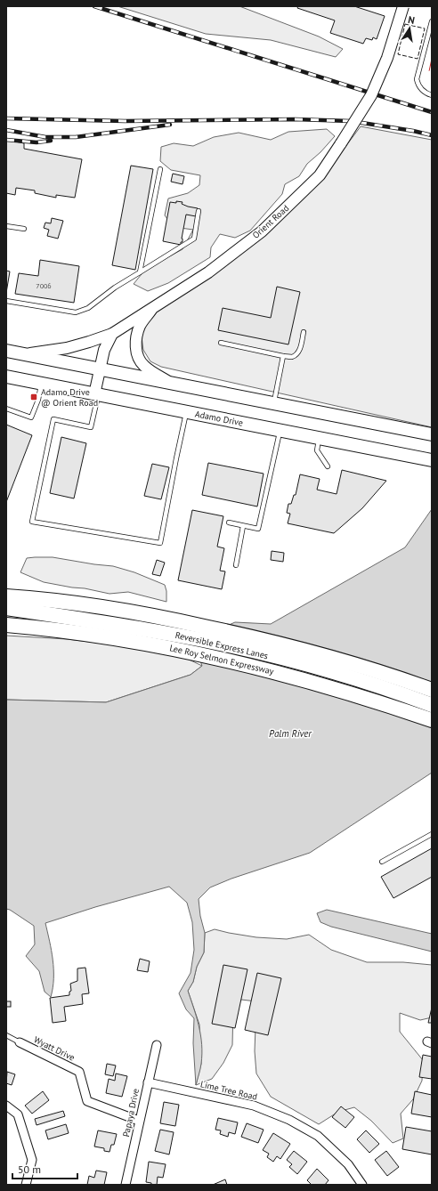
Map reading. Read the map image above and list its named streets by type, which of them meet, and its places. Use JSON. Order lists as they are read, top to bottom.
{
  "streets": {
    "highway": ["Reversible Express Lanes", "Lee Roy Selmon Expressway"],
    "main road": ["Adamo Drive"],
    "street": [
      "Orient Road",
      "Wyatt Drive",
      "Lime Tree Road",
      "Papaya Drive"
    ]
  },
  "crossings": [
    ["Wyatt Drive", "Papaya Drive"],
    ["Lime Tree Road", "Papaya Drive"]
  ],
  "water": ["Palm River"],
  "places": {
    "transit": ["Adamo Drive @ Orient Road"]
  },
  "house_numbers": ["7006"],
  "scale_bar": "50 m",
  "north": "top"
}
